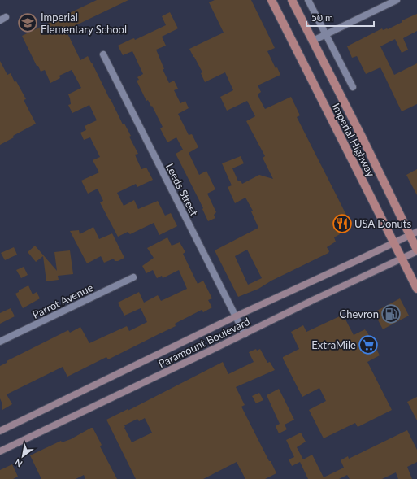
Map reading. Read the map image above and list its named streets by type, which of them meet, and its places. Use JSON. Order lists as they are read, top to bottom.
{
  "streets": {
    "main road": ["Imperial Highway", "Paramount Boulevard"],
    "street": ["Leeds Street", "Parrot Avenue"]
  },
  "crossings": [
    ["Imperial Highway", "Paramount Boulevard"],
    ["Leeds Street", "Paramount Boulevard"]
  ],
  "places": {
    "school or university": ["Imperial Elementary School"],
    "restaurant": ["USA Donuts"],
    "fuel station": ["Chevron"],
    "supermarket": ["ExtraMile"]
  },
  "scale_bar": "50 m",
  "north": "bottom left"
}
